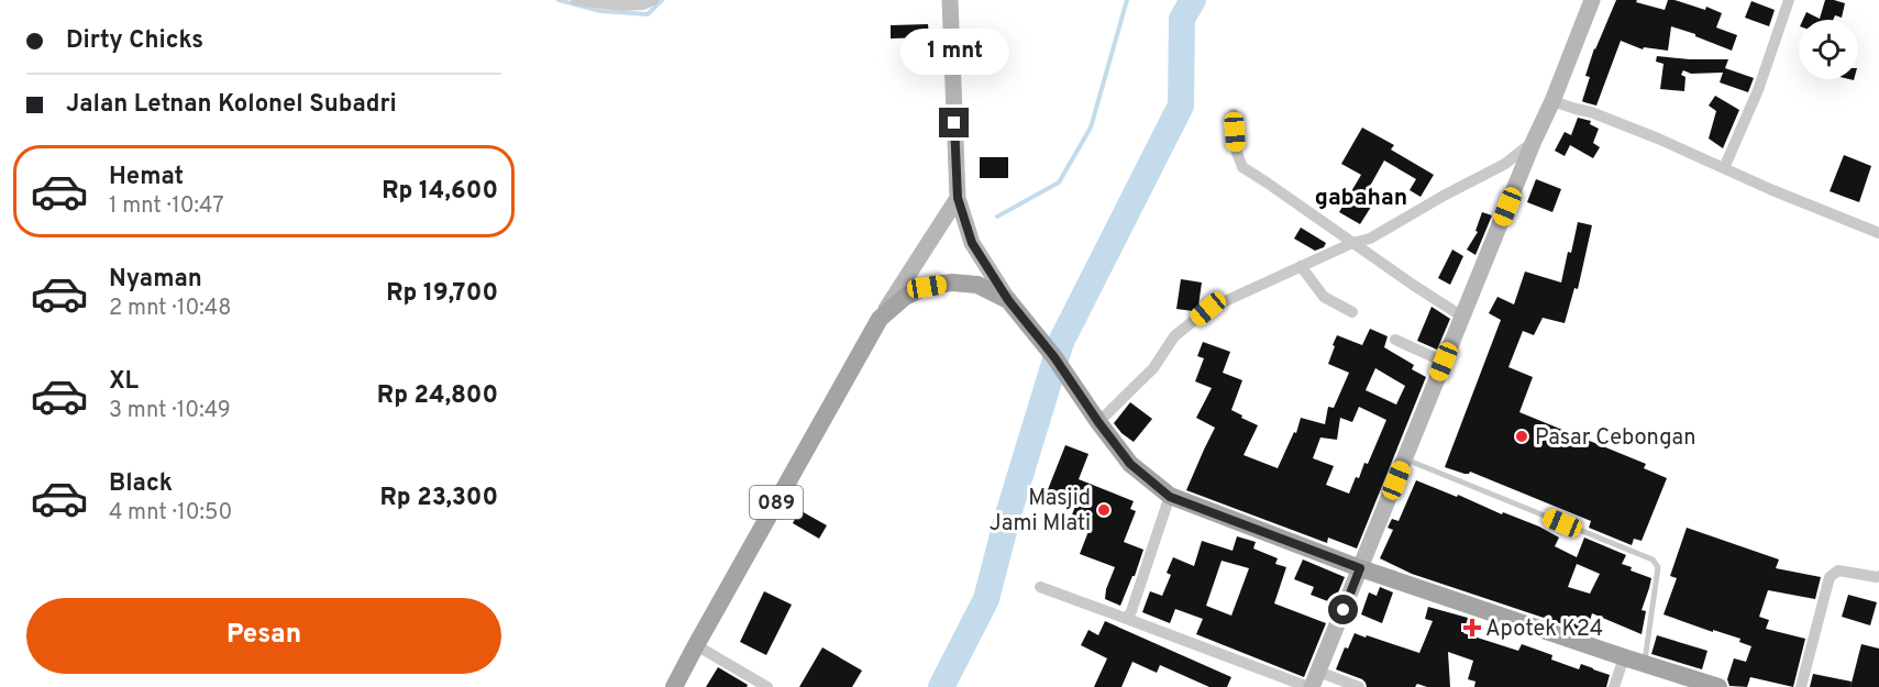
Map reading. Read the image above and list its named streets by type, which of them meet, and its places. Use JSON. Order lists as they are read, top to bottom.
{
  "streets": {
    "main road": ["089"]
  },
  "districts": ["gabahan"],
  "places": {
    "other": ["Pasar Cebongan", "Masjid Jami Mlati"],
    "health": ["Apotek K24"]
  },
  "page": {
    "banner": ["Dirty Chicks", "Jalan Letnan Kolonel Subadri"],
    "bubble": "1 mnt",
    "list": [
      {
        "name": "Hemat",
        "note": "1 mnt · 10:47",
        "value": "Rp 14,600"
      },
      {
        "name": "Nyaman",
        "note": "2 mnt · 10:48",
        "value": "Rp 19,700"
      },
      {
        "name": "XL",
        "note": "3 mnt · 10:49",
        "value": "Rp 24,800"
      },
      {
        "name": "Black",
        "note": "4 mnt · 10:50",
        "value": "Rp 23,300"
      }
    ],
    "buttons": "Pesan"
  }
}
